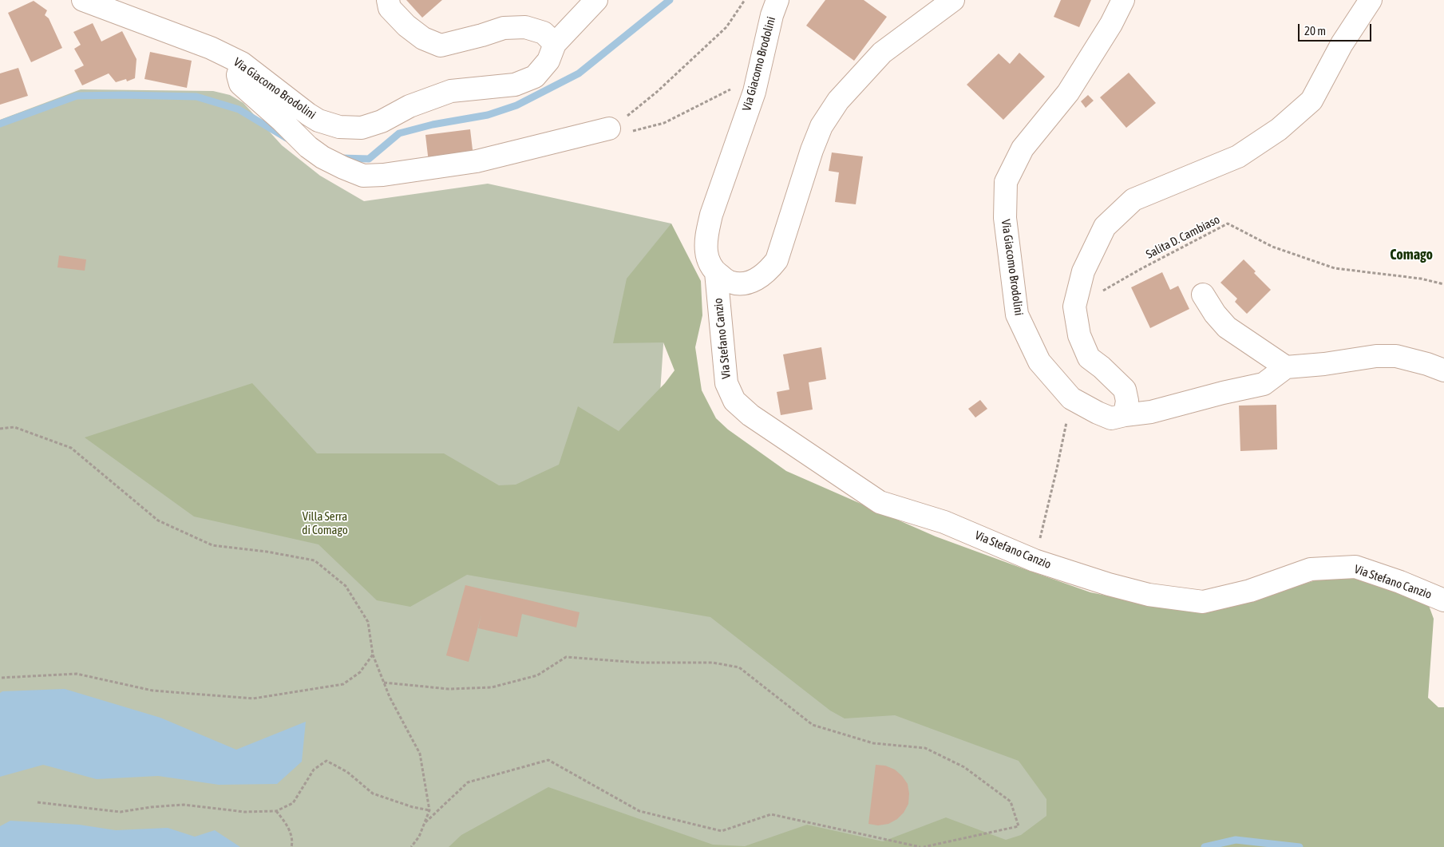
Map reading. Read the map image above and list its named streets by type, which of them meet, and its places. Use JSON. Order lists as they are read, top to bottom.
{
  "streets": {
    "street": ["Via Giacomo Brodolini", "Via Stefano Canzio"],
    "path": ["Salita D. Cambiaso"]
  },
  "crossings": [
    ["Via Giacomo Brodolini", "Via Stefano Canzio"]
  ],
  "districts": ["Comago"],
  "parks": ["Villa Serra di Comago"],
  "scale_bar": "20 m"
}
